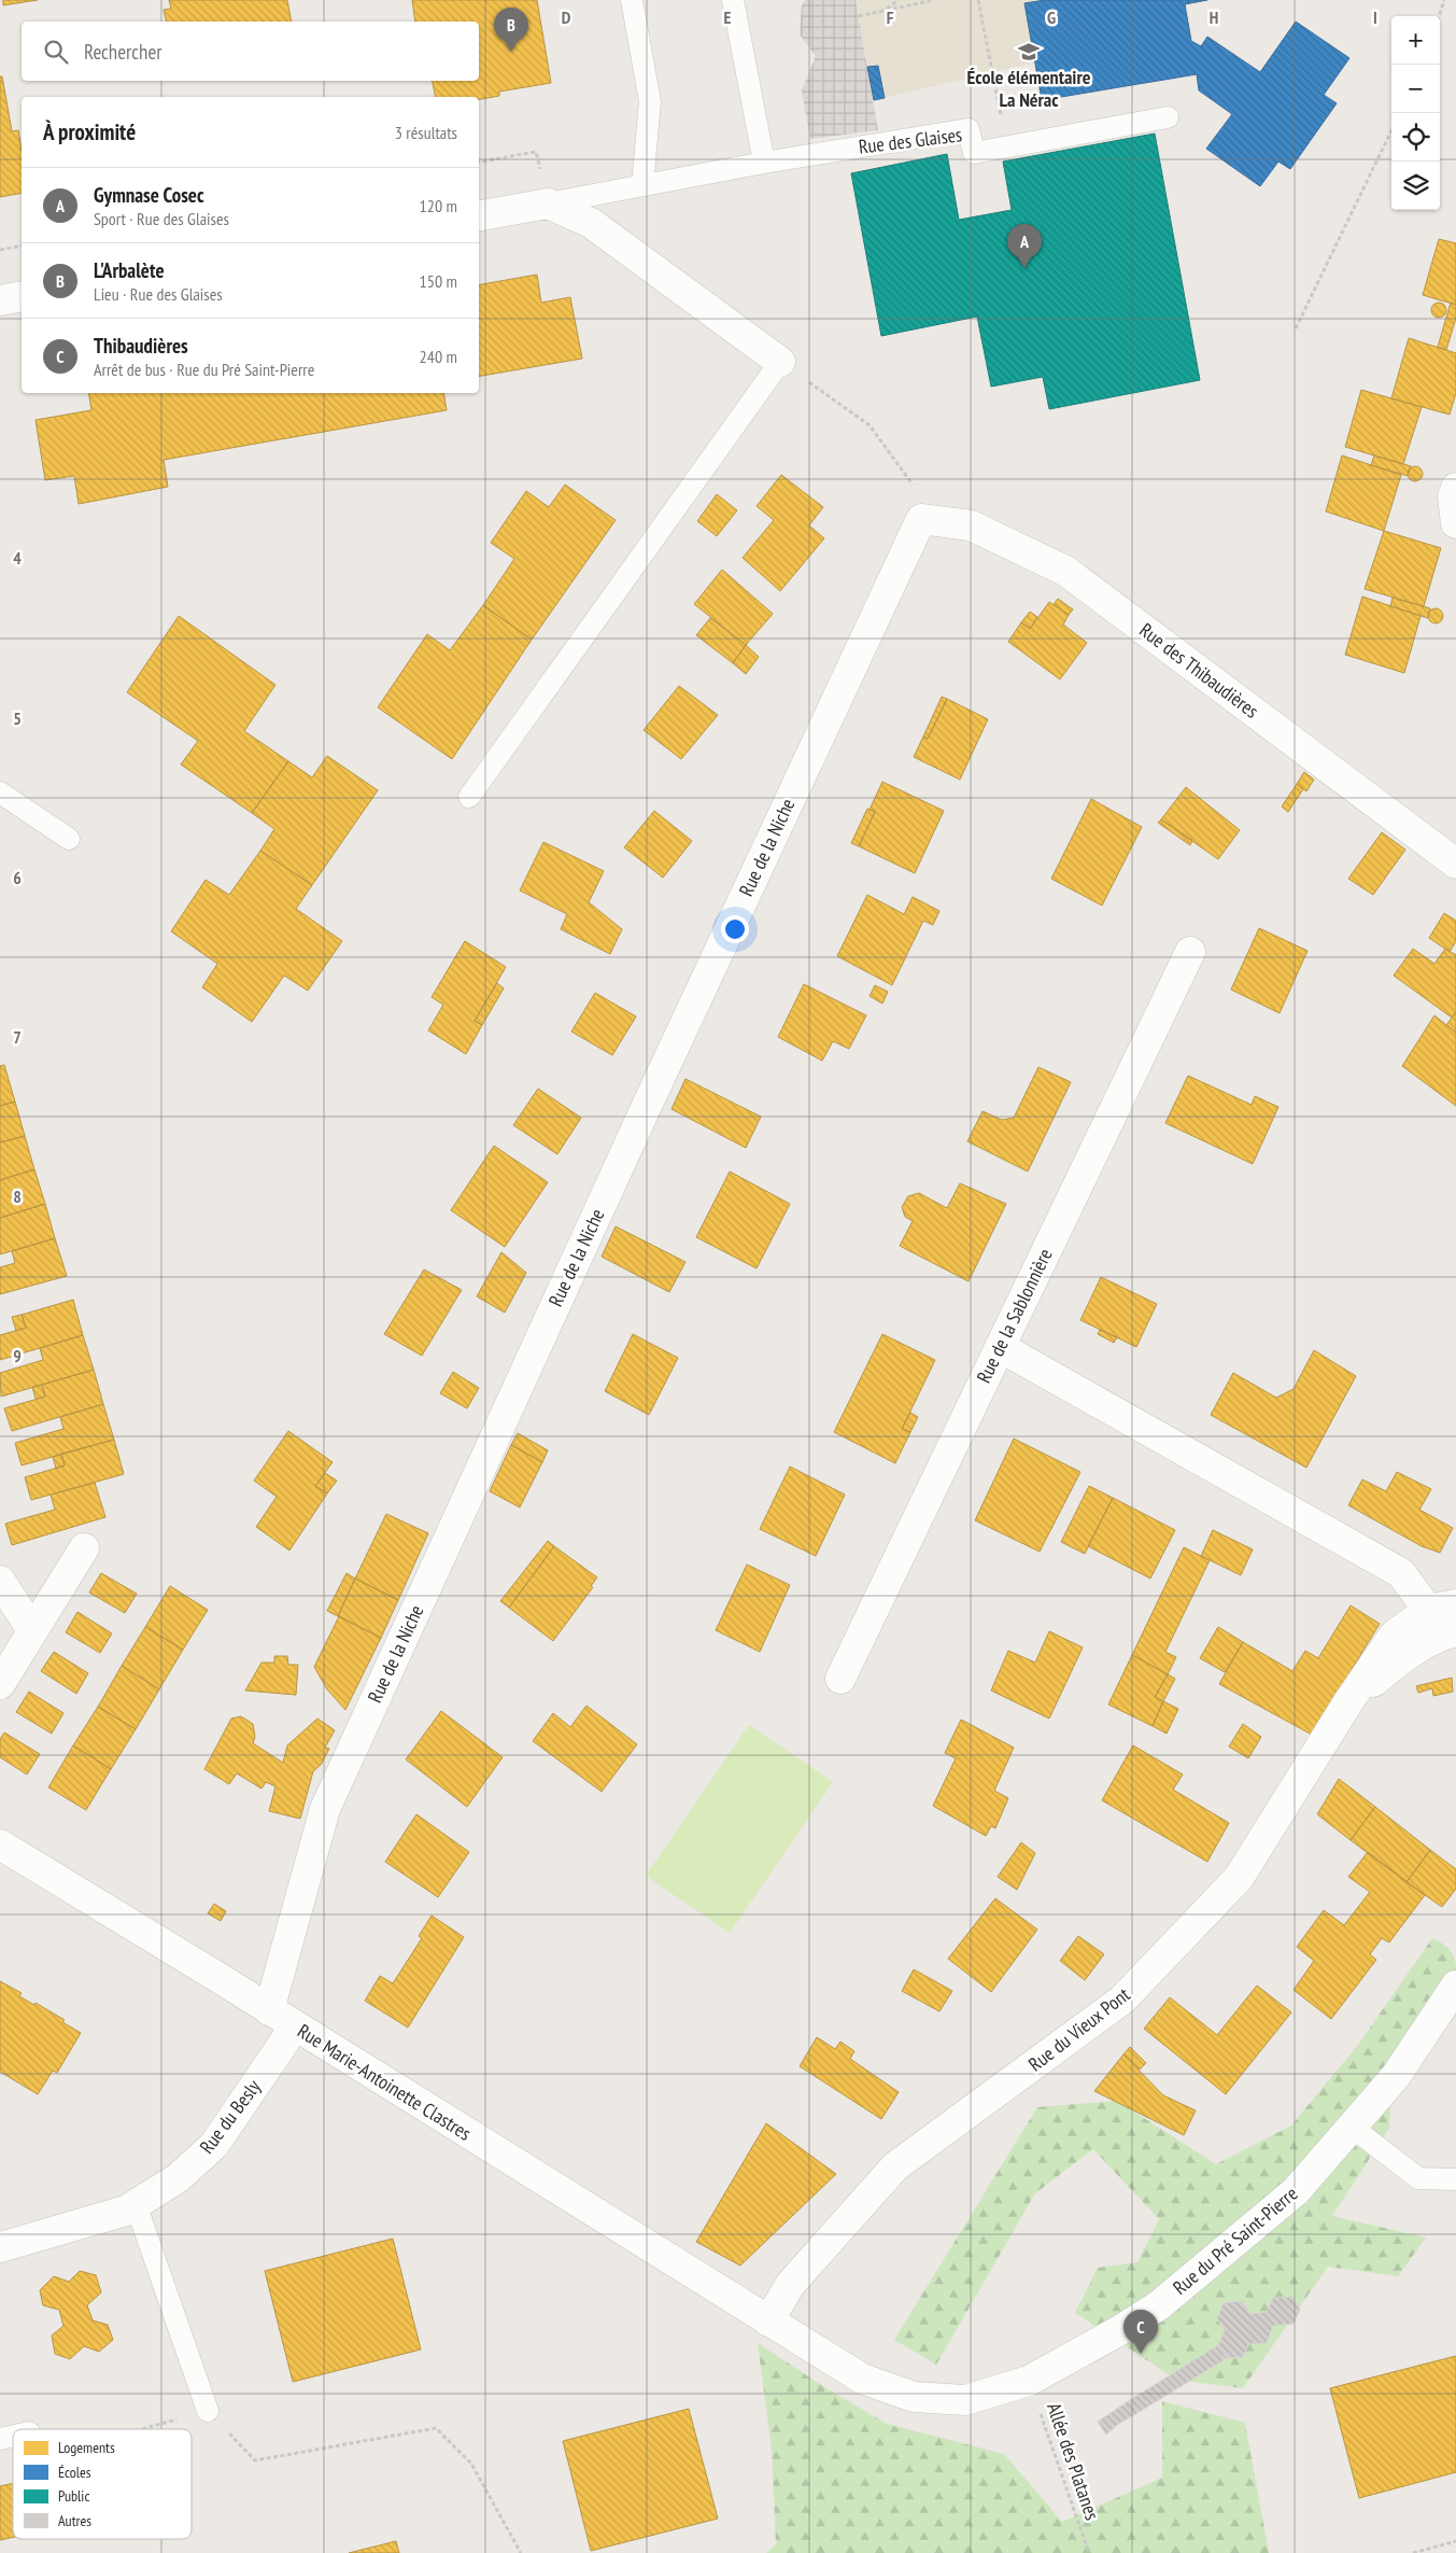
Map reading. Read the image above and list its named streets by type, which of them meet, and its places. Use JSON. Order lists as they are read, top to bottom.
{
  "streets": {
    "street": [
      "Rue des Glaises",
      "Rue des Thibaudières",
      "Rue de la Niche",
      "Rue de la Sablonnière",
      "Rue du Vieux Pont",
      "Rue Marie-Antoinette Clastres",
      "Rue du Besly",
      "Rue du Pré Saint-Pierre"
    ],
    "path": ["Allée des Platanes"]
  },
  "crossings": [
    ["Rue des Thibaudières", "Rue de la Niche"],
    ["Rue de la Niche", "Rue Marie-Antoinette Clastres"],
    ["Rue du Vieux Pont", "Rue Marie-Antoinette Clastres"],
    ["Rue du Vieux Pont", "Rue du Pré Saint-Pierre"],
    ["Rue Marie-Antoinette Clastres", "Rue du Besly"],
    ["Rue Marie-Antoinette Clastres", "Rue du Pré Saint-Pierre"],
    ["Rue du Pré Saint-Pierre", "Allée des Platanes"]
  ],
  "places": {
    "school or university": ["École élémentaire La Nérac"]
  },
  "legend": [
    "Logements",
    "Écoles",
    "Public",
    "Autres"
  ],
  "page": {
    "pins": ["B", "A", "C"],
    "map_buttons": ["+", "−"],
    "search": "Rechercher",
    "heading": ["À proximité", "3 résultats"],
    "list": [
      {
        "mark": "A",
        "name": "Gymnase Cosec",
        "note": "Sport · Rue des Glaises",
        "value": "120 m"
      },
      {
        "mark": "B",
        "name": "L'Arbalète",
        "note": "Lieu · Rue des Glaises",
        "value": "150 m"
      },
      {
        "mark": "C",
        "name": "Thibaudières",
        "note": "Arrêt de bus · Rue du Pré Saint-Pierre",
        "value": "240 m"
      }
    ]
  },
  "grid": {
    "columns": [
      "D",
      "E",
      "F",
      "G",
      "H",
      "I"
    ],
    "rows": [
      "4",
      "5",
      "6",
      "7",
      "8",
      "9"
    ]
  }
}
